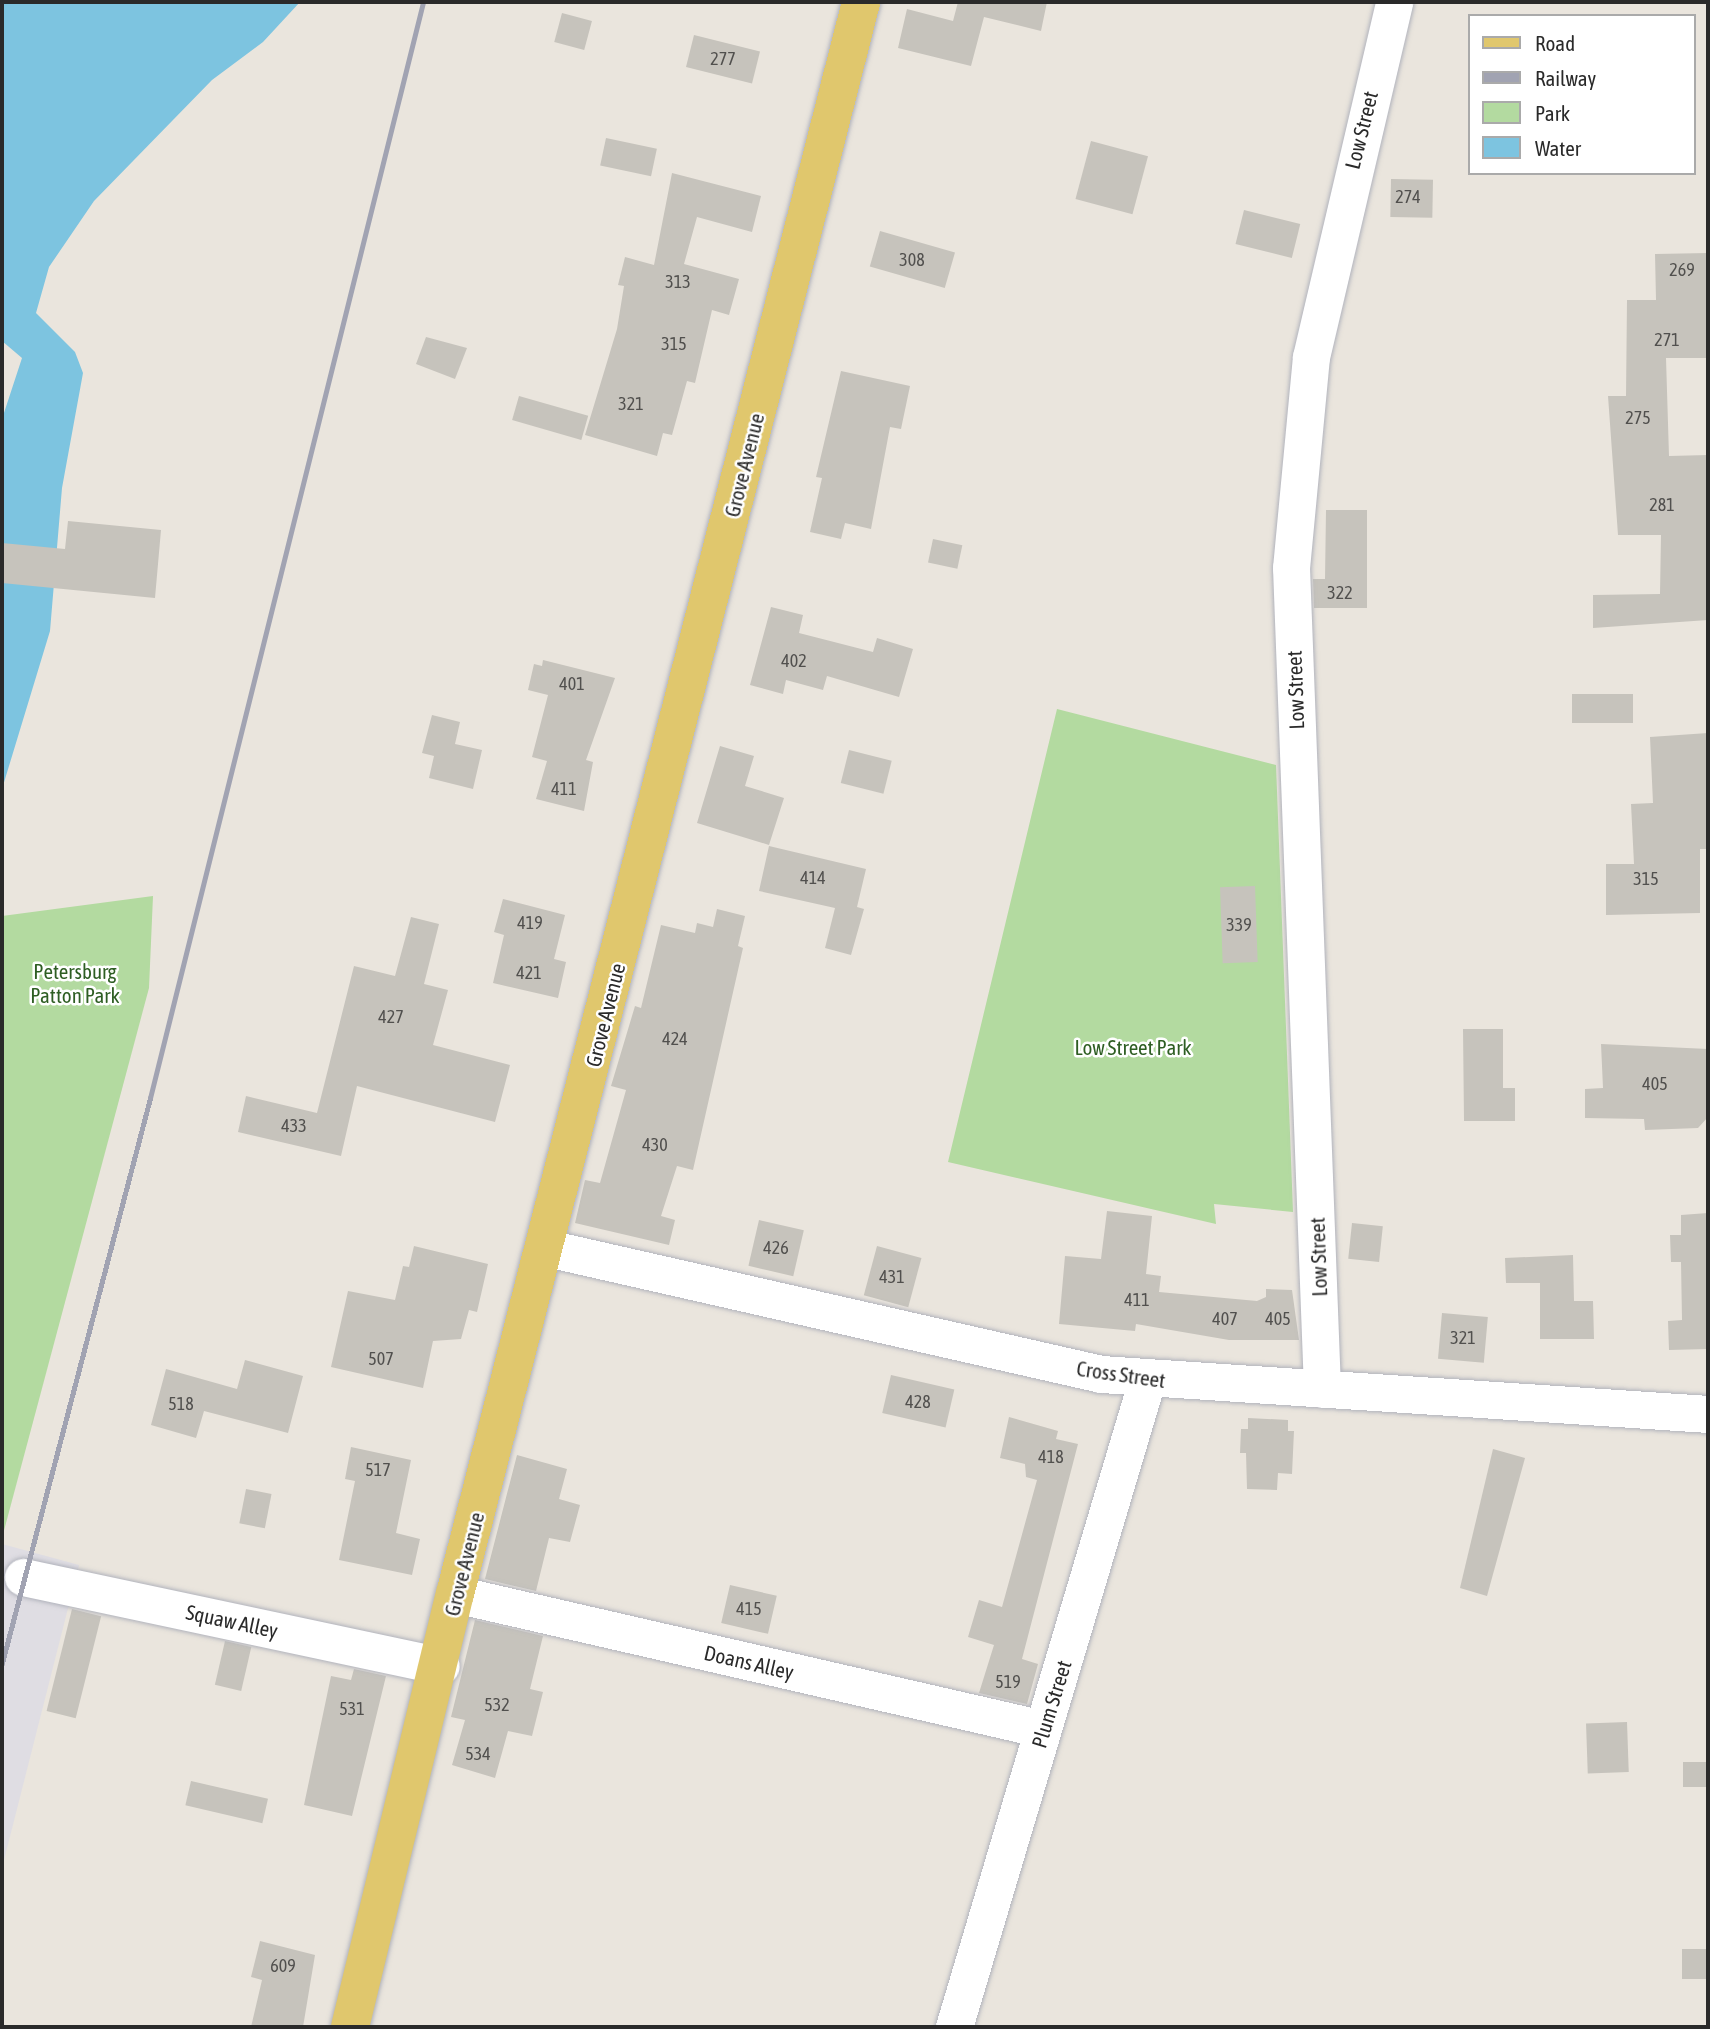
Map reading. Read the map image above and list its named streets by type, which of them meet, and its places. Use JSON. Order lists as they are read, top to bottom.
{
  "streets": {
    "main road": ["Grove Avenue"],
    "street": [
      "Low Street",
      "Cross Street",
      "Squaw Alley",
      "Doans Alley",
      "Plum Street"
    ]
  },
  "crossings": [
    ["Low Street", "Cross Street"],
    ["Grove Avenue", "Cross Street"],
    ["Grove Avenue", "Squaw Alley"],
    ["Grove Avenue", "Doans Alley"],
    ["Cross Street", "Plum Street"],
    ["Doans Alley", "Plum Street"]
  ],
  "parks": ["Petersburg Patton Park", "Low Street Park"],
  "house_numbers": [
    "277",
    "274",
    "308",
    "269",
    "313",
    "271",
    "315",
    "321",
    "275",
    "281",
    "322",
    "402",
    "401",
    "411",
    "414",
    "315",
    "419",
    "339",
    "421",
    "427",
    "424",
    "405",
    "433",
    "430",
    "426",
    "431",
    "411",
    "407",
    "405",
    "321",
    "507",
    "428",
    "518",
    "418",
    "517",
    "415",
    "519",
    "532",
    "531",
    "534",
    "609"
  ],
  "legend": [
    "Road",
    "Railway",
    "Park",
    "Water"
  ]
}
